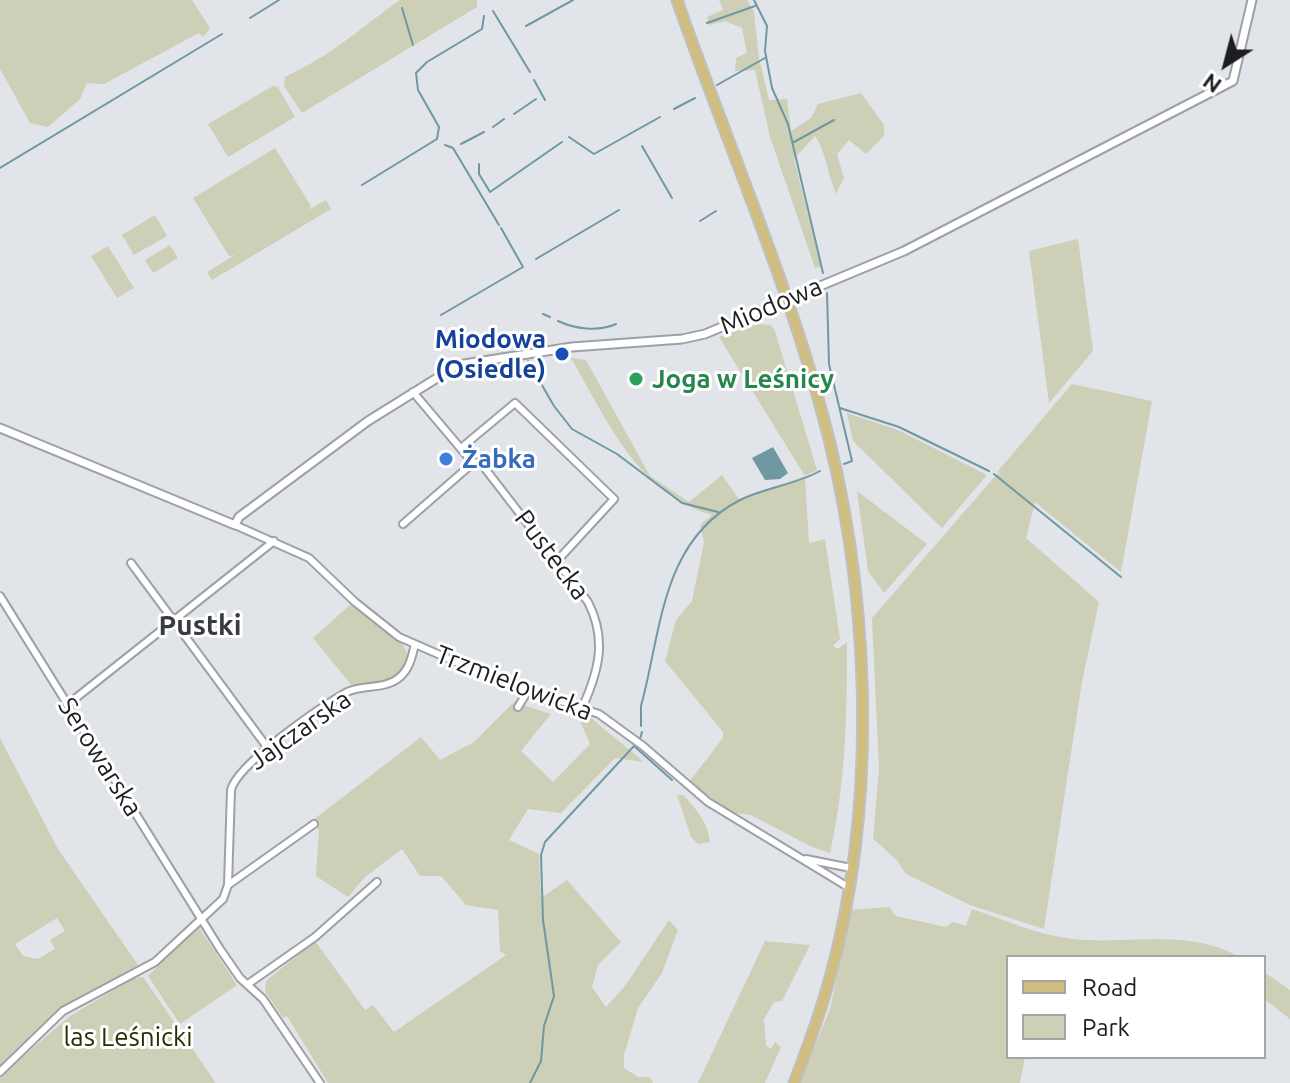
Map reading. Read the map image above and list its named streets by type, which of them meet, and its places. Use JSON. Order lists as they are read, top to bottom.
{
  "streets": {
    "street": [
      "Miodowa",
      "Pustecka",
      "Trzmielowicka",
      "Jajczarska",
      "Serowarska"
    ]
  },
  "crossings": [
    ["Miodowa", "Pustecka"],
    ["Miodowa", "Trzmielowicka"],
    ["Pustecka", "Trzmielowicka"],
    ["Trzmielowicka", "Jajczarska"]
  ],
  "districts": ["Pustki"],
  "parks": ["las Leśnicki"],
  "places": ["Miodowa (Osiedle)", "Joga w Leśnicy", "Żabka"],
  "legend": ["Road", "Park"],
  "north": "bottom left"
}
